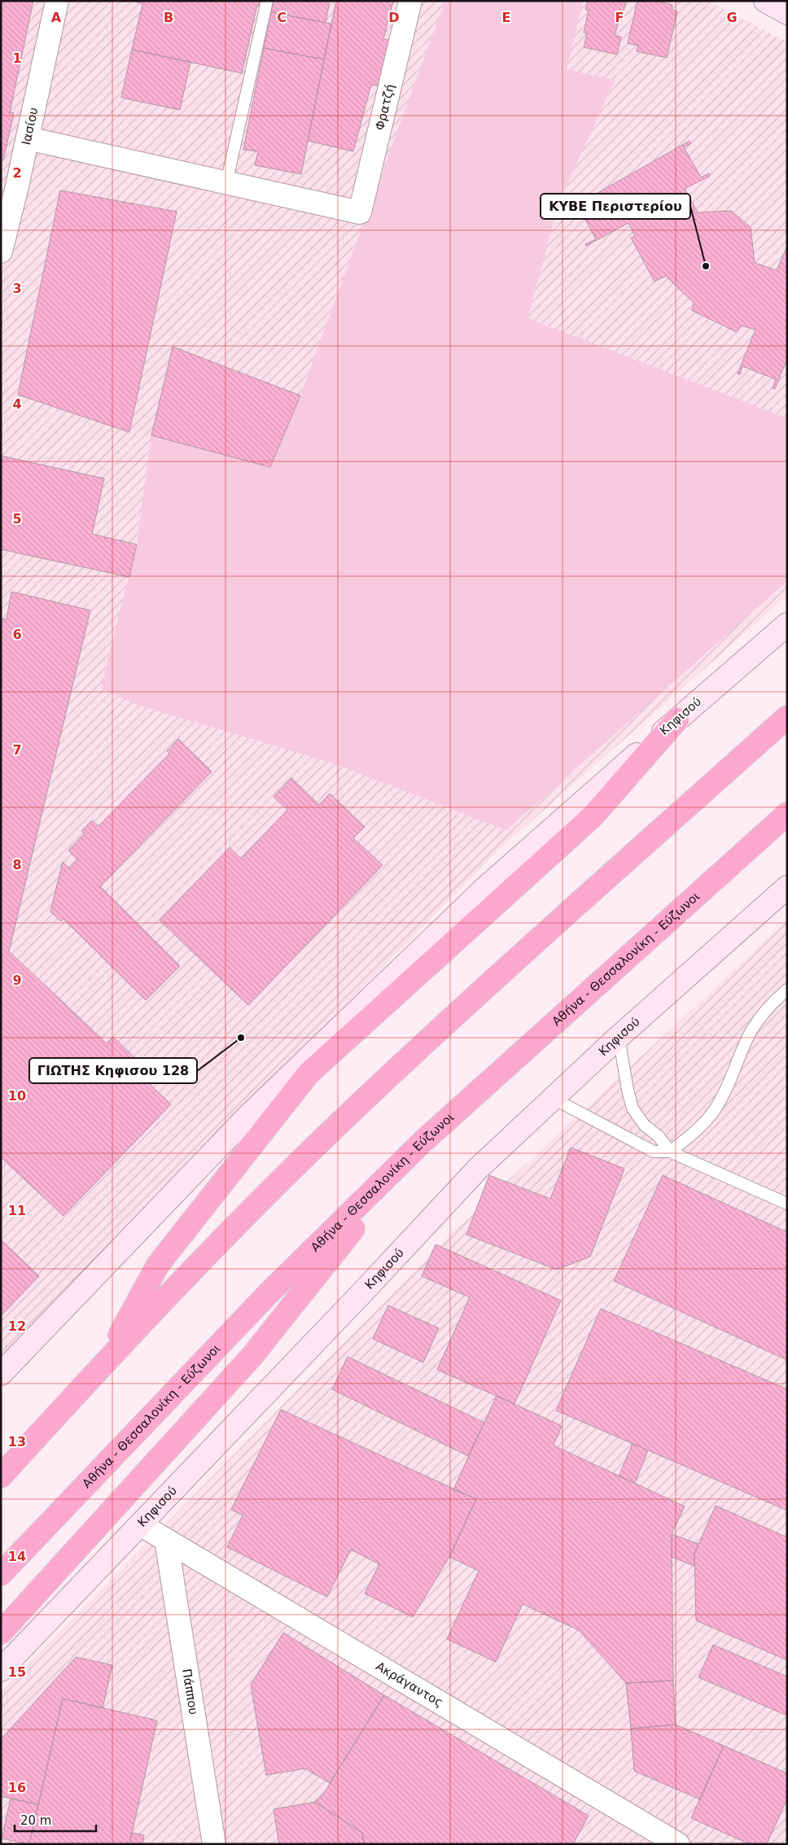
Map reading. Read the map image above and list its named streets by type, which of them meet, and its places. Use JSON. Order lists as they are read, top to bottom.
{
  "streets": {
    "highway": ["Αθήνα - Θεσσαλονίκη - Εύζωνοι"],
    "main road": ["Κηφισού"],
    "street": [
      "Φρατζή",
      "Ιασίου",
      "Ακράγαντος",
      "Πάππου"
    ]
  },
  "crossings": [
    ["Κηφισού", "Ακράγαντος"],
    ["Ακράγαντος", "Πάππου"]
  ],
  "places": ["ΚΥΒΕ Περιστερίου", "ΓΙΩΤΗΣ Κηφισου 128"],
  "scale_bar": "20 m",
  "grid": {
    "columns": [
      "A",
      "B",
      "C",
      "D",
      "E",
      "F",
      "G"
    ],
    "rows": [
      "1",
      "2",
      "3",
      "4",
      "5",
      "6",
      "7",
      "8",
      "9",
      "10",
      "11",
      "12",
      "13",
      "14",
      "15",
      "16"
    ]
  }
}
